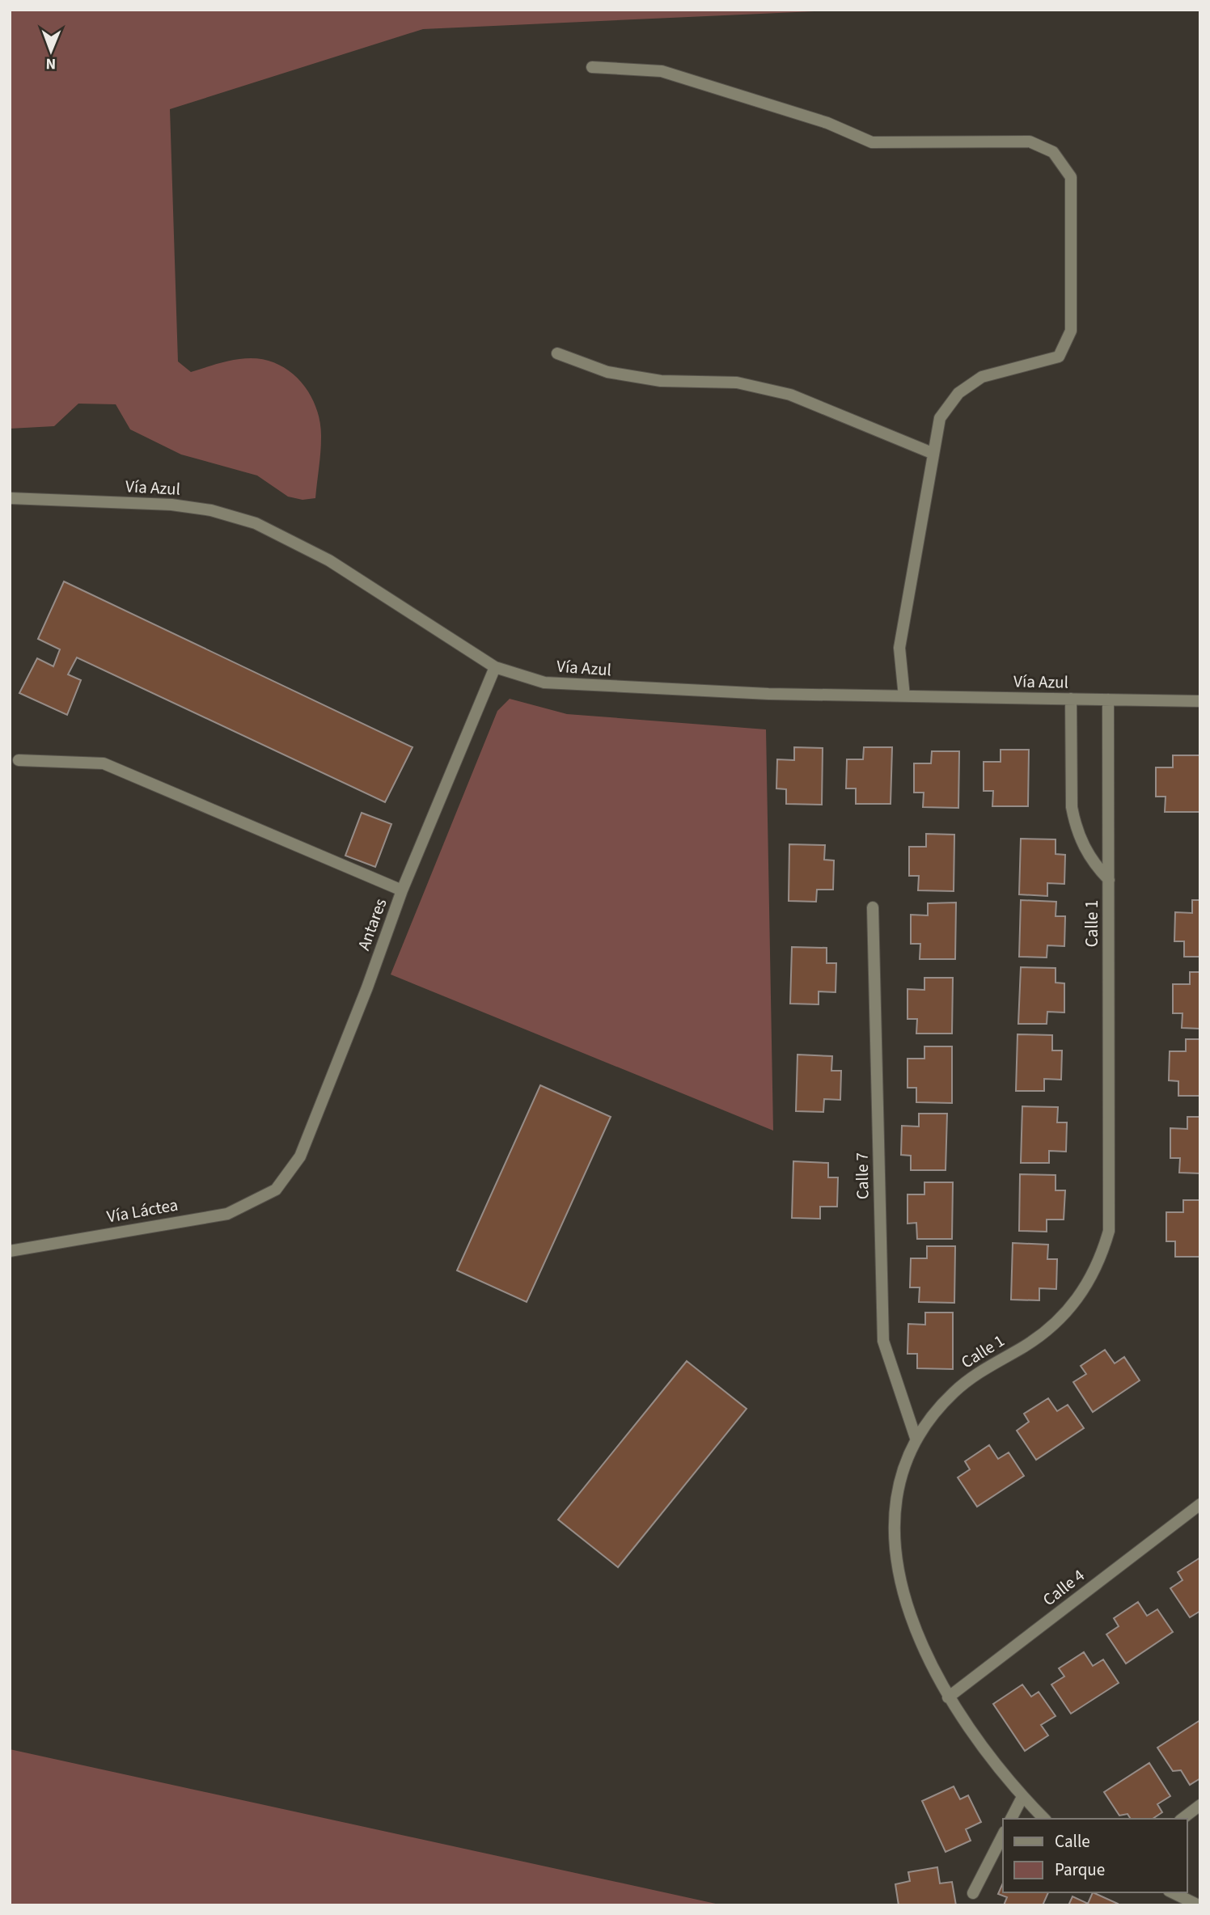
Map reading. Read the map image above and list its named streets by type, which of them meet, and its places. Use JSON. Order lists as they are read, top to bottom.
{
  "streets": {
    "street": [
      "Vía Azul",
      "Calle 1",
      "Antares",
      "Calle 7",
      "Vía Láctea",
      "Calle 4"
    ]
  },
  "crossings": [
    ["Vía Azul", "Calle 1"],
    ["Vía Azul", "Antares"],
    ["Calle 1", "Calle 7"],
    ["Calle 1", "Calle 4"],
    ["Antares", "Vía Láctea"]
  ],
  "legend": ["Calle", "Parque"],
  "north": "bottom"
}
